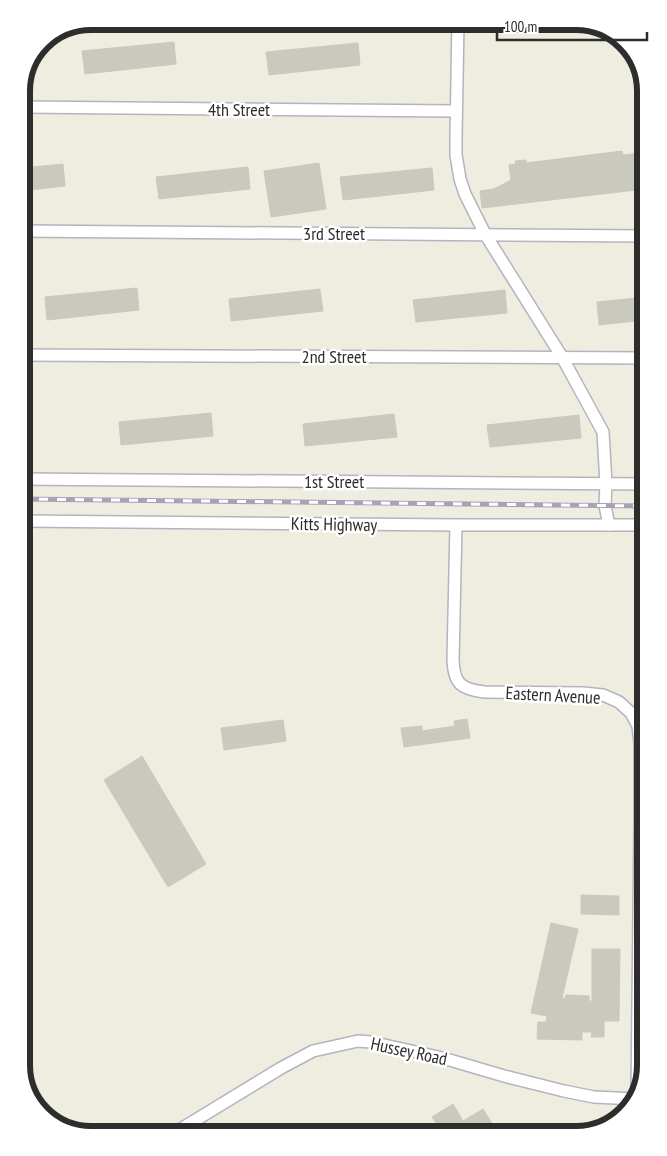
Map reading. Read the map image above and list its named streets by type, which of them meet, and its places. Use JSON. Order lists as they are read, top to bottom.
{
  "streets": {
    "street": [
      "4th Street",
      "3rd Street",
      "2nd Street",
      "1st Street",
      "Kitts Highway",
      "Eastern Avenue",
      "Hussey Road"
    ]
  },
  "crossings": [
    ["Kitts Highway", "Eastern Avenue"]
  ],
  "scale_bar": "100 m"
}
